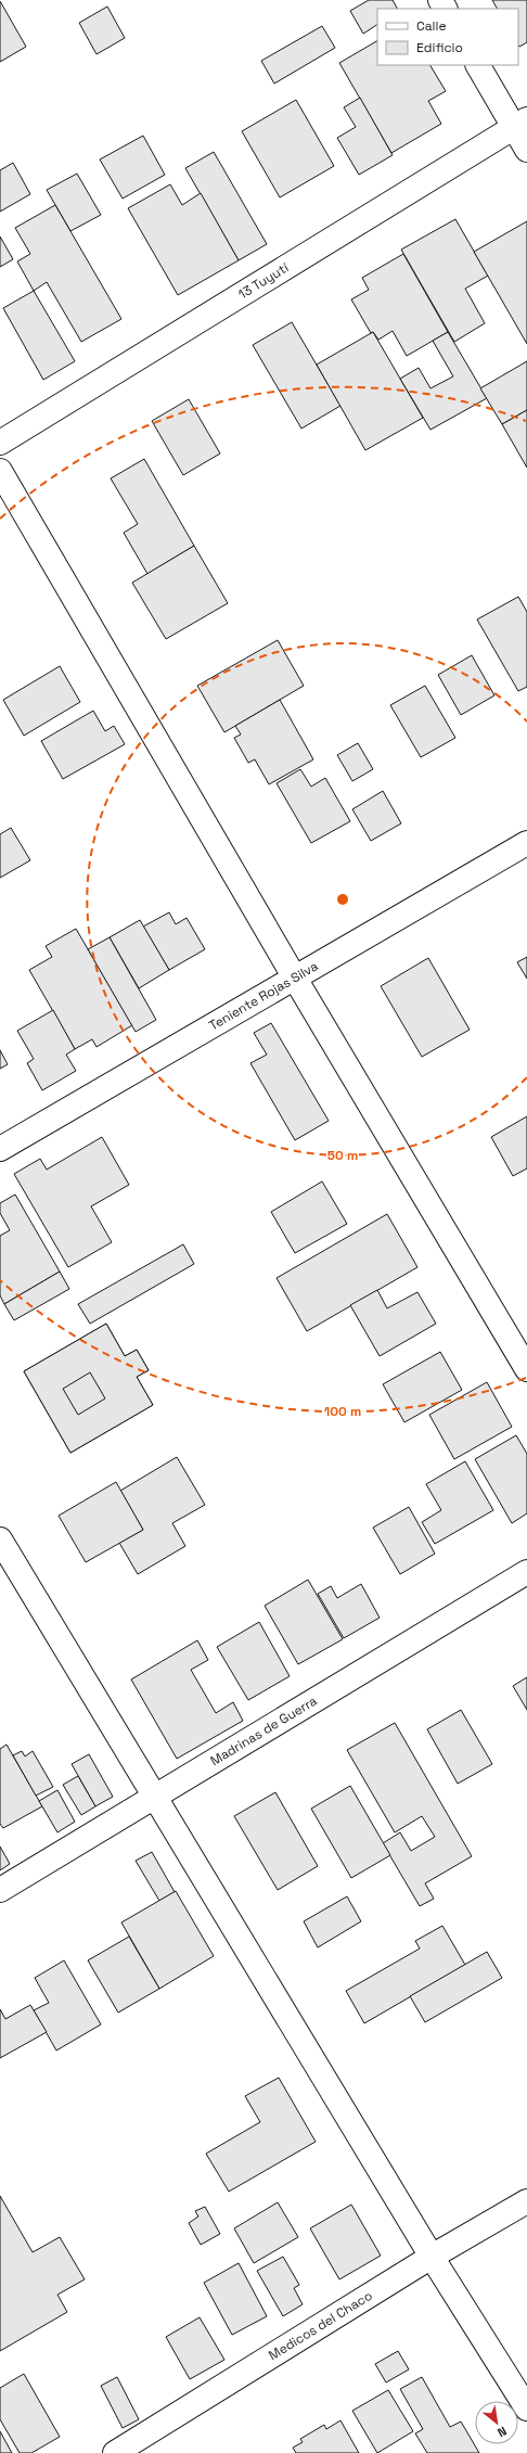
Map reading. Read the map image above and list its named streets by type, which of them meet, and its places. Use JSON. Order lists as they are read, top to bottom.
{
  "streets": {
    "street": [
      "13 Tuyutí",
      "Teniente Rojas Silva",
      "Madrinas de Guerra",
      "Medicos del Chaco"
    ]
  },
  "legend": ["Calle", "Edificio"],
  "north": "bottom right",
  "rings": ["50 m", "100 m"]
}
